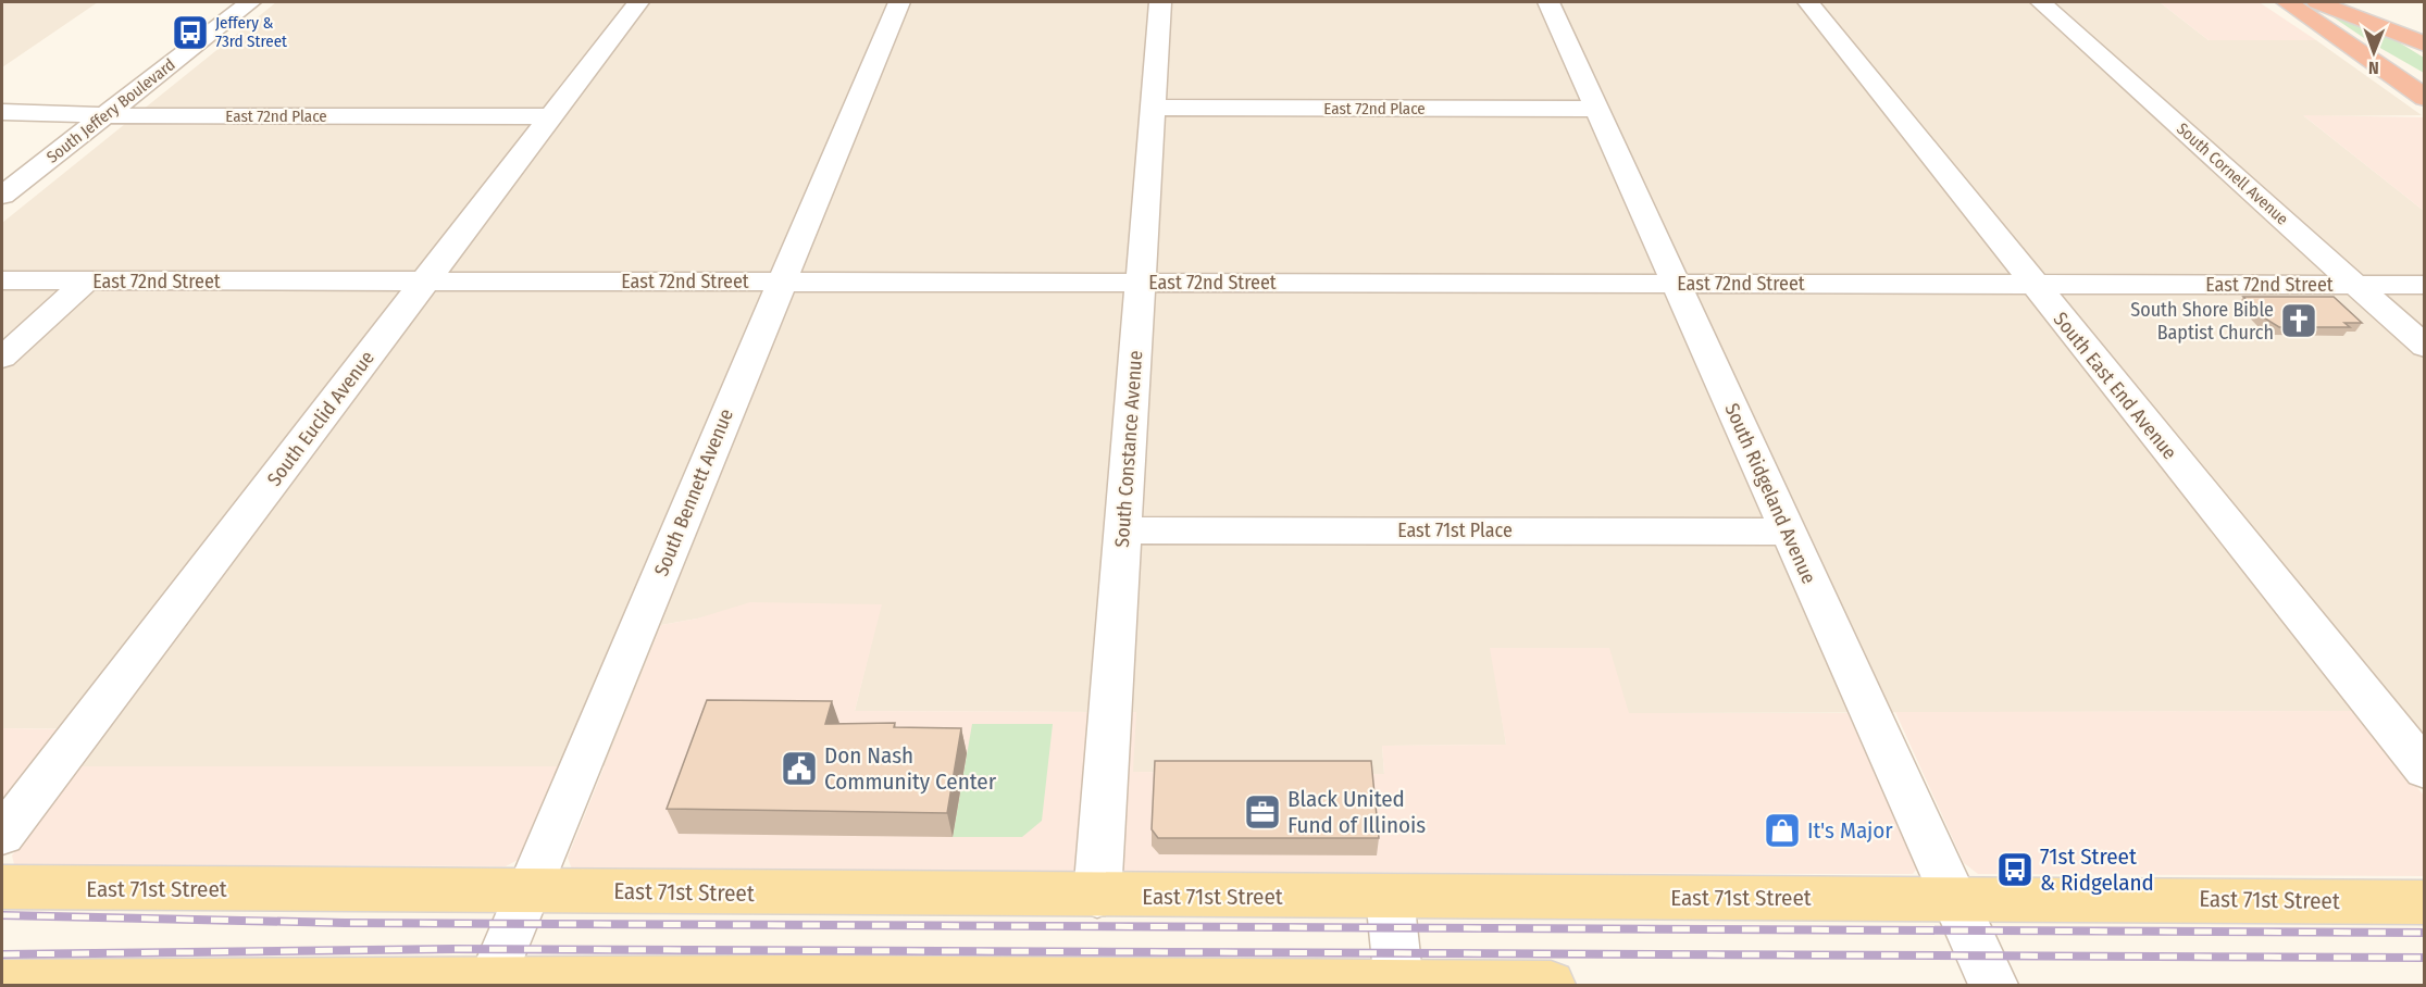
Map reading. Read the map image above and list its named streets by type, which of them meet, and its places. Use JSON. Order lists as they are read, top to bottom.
{
  "streets": {
    "main road": ["East 71st Street"],
    "street": [
      "East 72nd Place",
      "South Jeffery Boulevard",
      "South Cornell Avenue",
      "East 72nd Street",
      "South East End Avenue",
      "South Euclid Avenue",
      "South Constance Avenue",
      "South Bennett Avenue",
      "South Ridgeland Avenue",
      "East 71st Place"
    ]
  },
  "crossings": [
    ["East 72nd Place", "South Jeffery Boulevard"],
    ["East 72nd Place", "South Euclid Avenue"],
    ["East 72nd Place", "South Constance Avenue"],
    ["East 72nd Place", "South Ridgeland Avenue"],
    ["South Cornell Avenue", "East 72nd Street"],
    ["East 72nd Street", "South East End Avenue"],
    ["East 72nd Street", "South Euclid Avenue"],
    ["East 72nd Street", "South Constance Avenue"],
    ["East 72nd Street", "South Bennett Avenue"],
    ["East 72nd Street", "South Ridgeland Avenue"],
    ["South Constance Avenue", "East 71st Place"],
    ["South Constance Avenue", "East 71st Street"],
    ["South Bennett Avenue", "East 71st Street"],
    ["South Ridgeland Avenue", "East 71st Place"],
    ["South Ridgeland Avenue", "East 71st Street"]
  ],
  "places": {
    "bus stop": ["Jeffery & 73rd Street", "71st Street & Ridgeland"],
    "church": ["South Shore Bible Baptist Church"],
    "public building": ["Don Nash Community Center"],
    "office": ["Black United Fund of Illinois"],
    "shop": ["It's Major"]
  },
  "north": "bottom"
}
